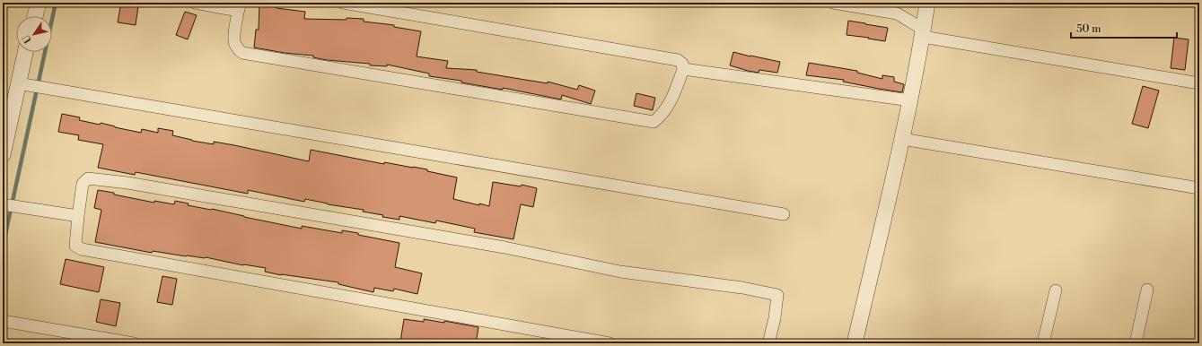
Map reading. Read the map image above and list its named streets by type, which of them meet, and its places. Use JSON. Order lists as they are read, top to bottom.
{
  "scale_bar": "50 m",
  "north": "bottom left"
}
